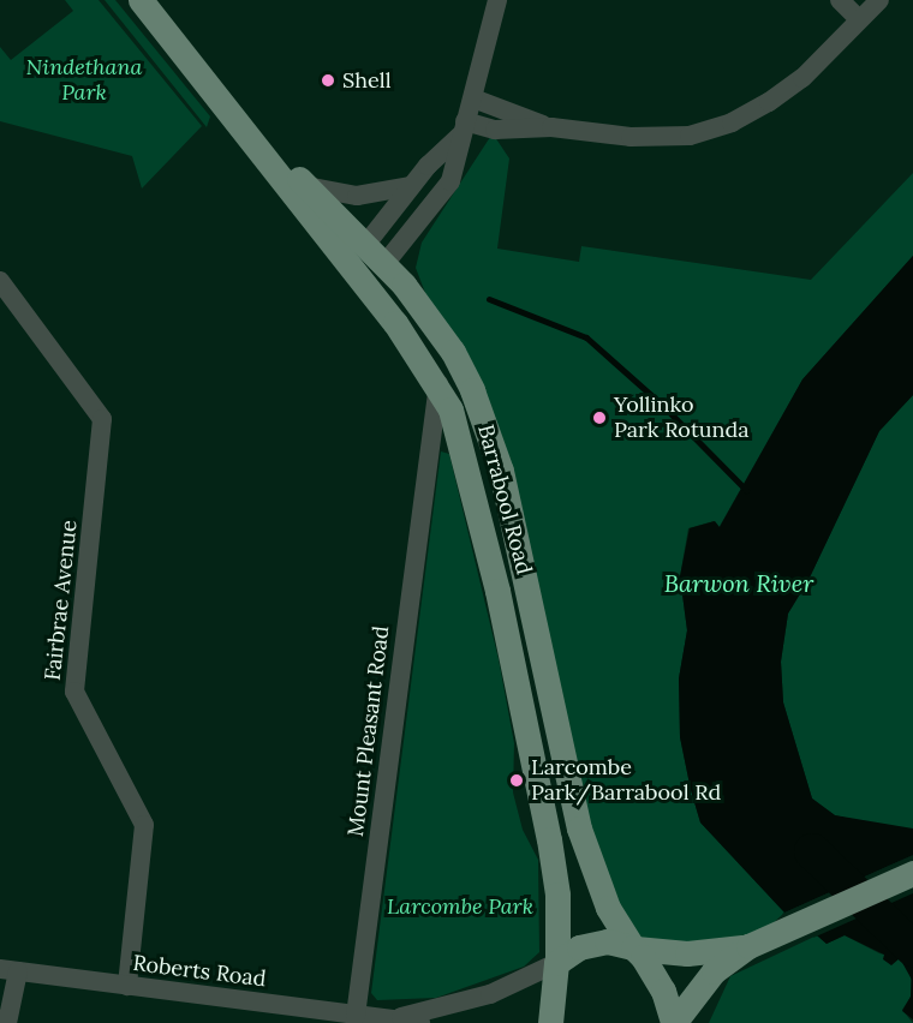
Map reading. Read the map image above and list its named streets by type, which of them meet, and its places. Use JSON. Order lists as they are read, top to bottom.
{
  "streets": {
    "main road": ["Barrabool Road"],
    "street": ["Fairbrae Avenue", "Mount Pleasant Road", "Roberts Road"]
  },
  "crossings": [
    ["Barrabool Road", "Mount Pleasant Road"],
    ["Barrabool Road", "Roberts Road"],
    ["Fairbrae Avenue", "Roberts Road"],
    ["Mount Pleasant Road", "Roberts Road"]
  ],
  "water": ["Barwon River"],
  "parks": ["Nindethana Park", "Larcombe Park"],
  "places": ["Shell", "Yollinko Park Rotunda", "Larcombe Park/Barrabool Rd"]
}
